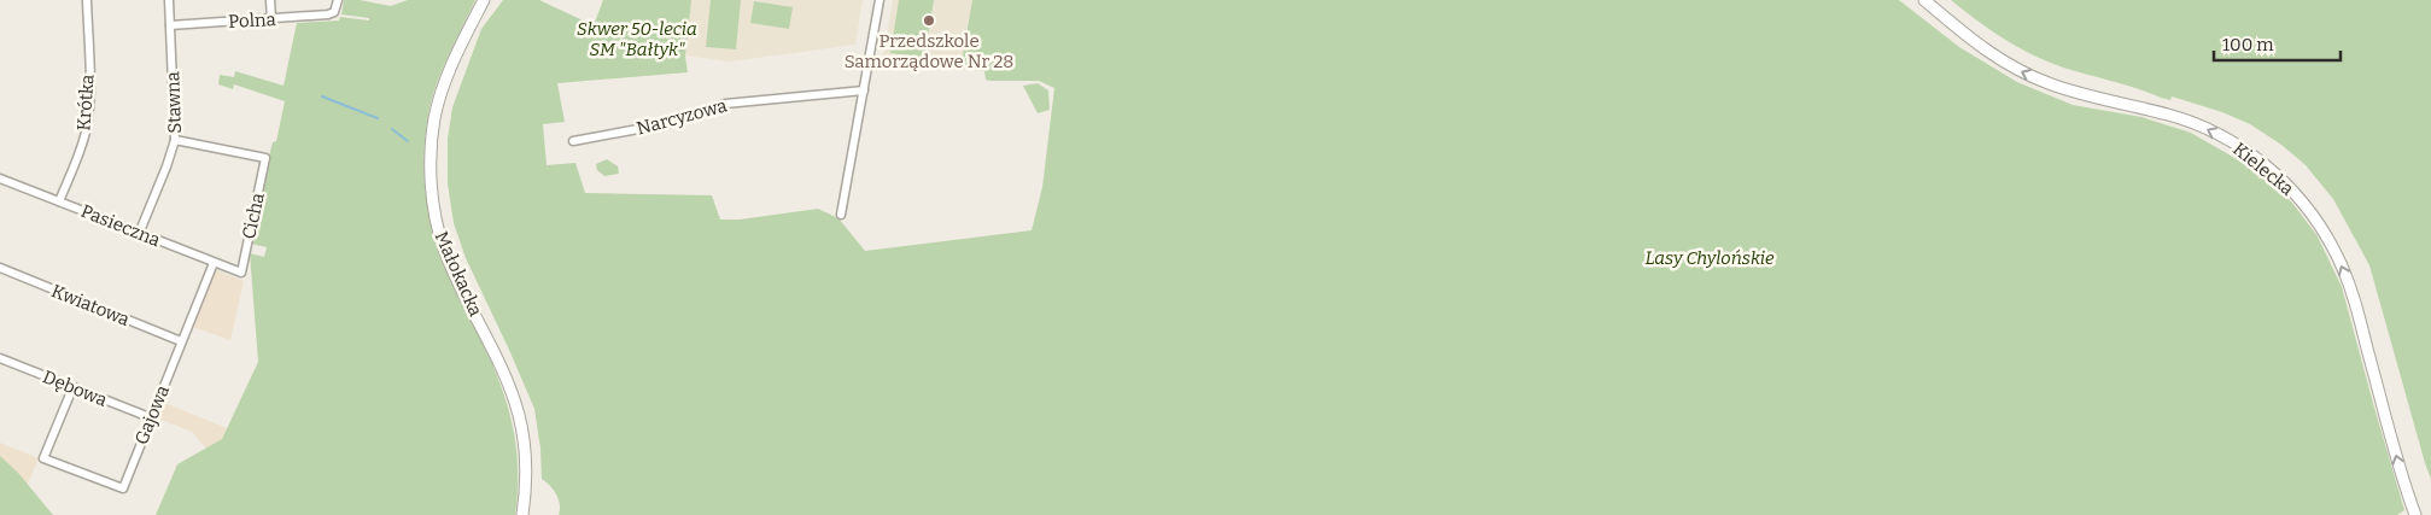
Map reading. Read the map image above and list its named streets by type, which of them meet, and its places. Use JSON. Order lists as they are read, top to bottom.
{
  "streets": {
    "main road": ["Kielecka", "Małokacka"],
    "street": [
      "Polna",
      "Krótka",
      "Stawna",
      "Narcyzowa",
      "Cicha",
      "Pasieczna",
      "Kwiatowa",
      "Dębowa",
      "Gajowa"
    ]
  },
  "crossings": [
    ["Polna", "Stawna"],
    ["Krótka", "Pasieczna"],
    ["Stawna", "Cicha"],
    ["Stawna", "Pasieczna"],
    ["Cicha", "Pasieczna"],
    ["Pasieczna", "Gajowa"],
    ["Kwiatowa", "Gajowa"],
    ["Dębowa", "Gajowa"]
  ],
  "one_way": ["Kielecka"],
  "parks": ["Skwer 50-lecia SM \"Bałtyk\"", "Lasy Chylońskie"],
  "places": ["Przedszkole Samorządowe Nr 28"],
  "scale_bar": "100 m"
}
